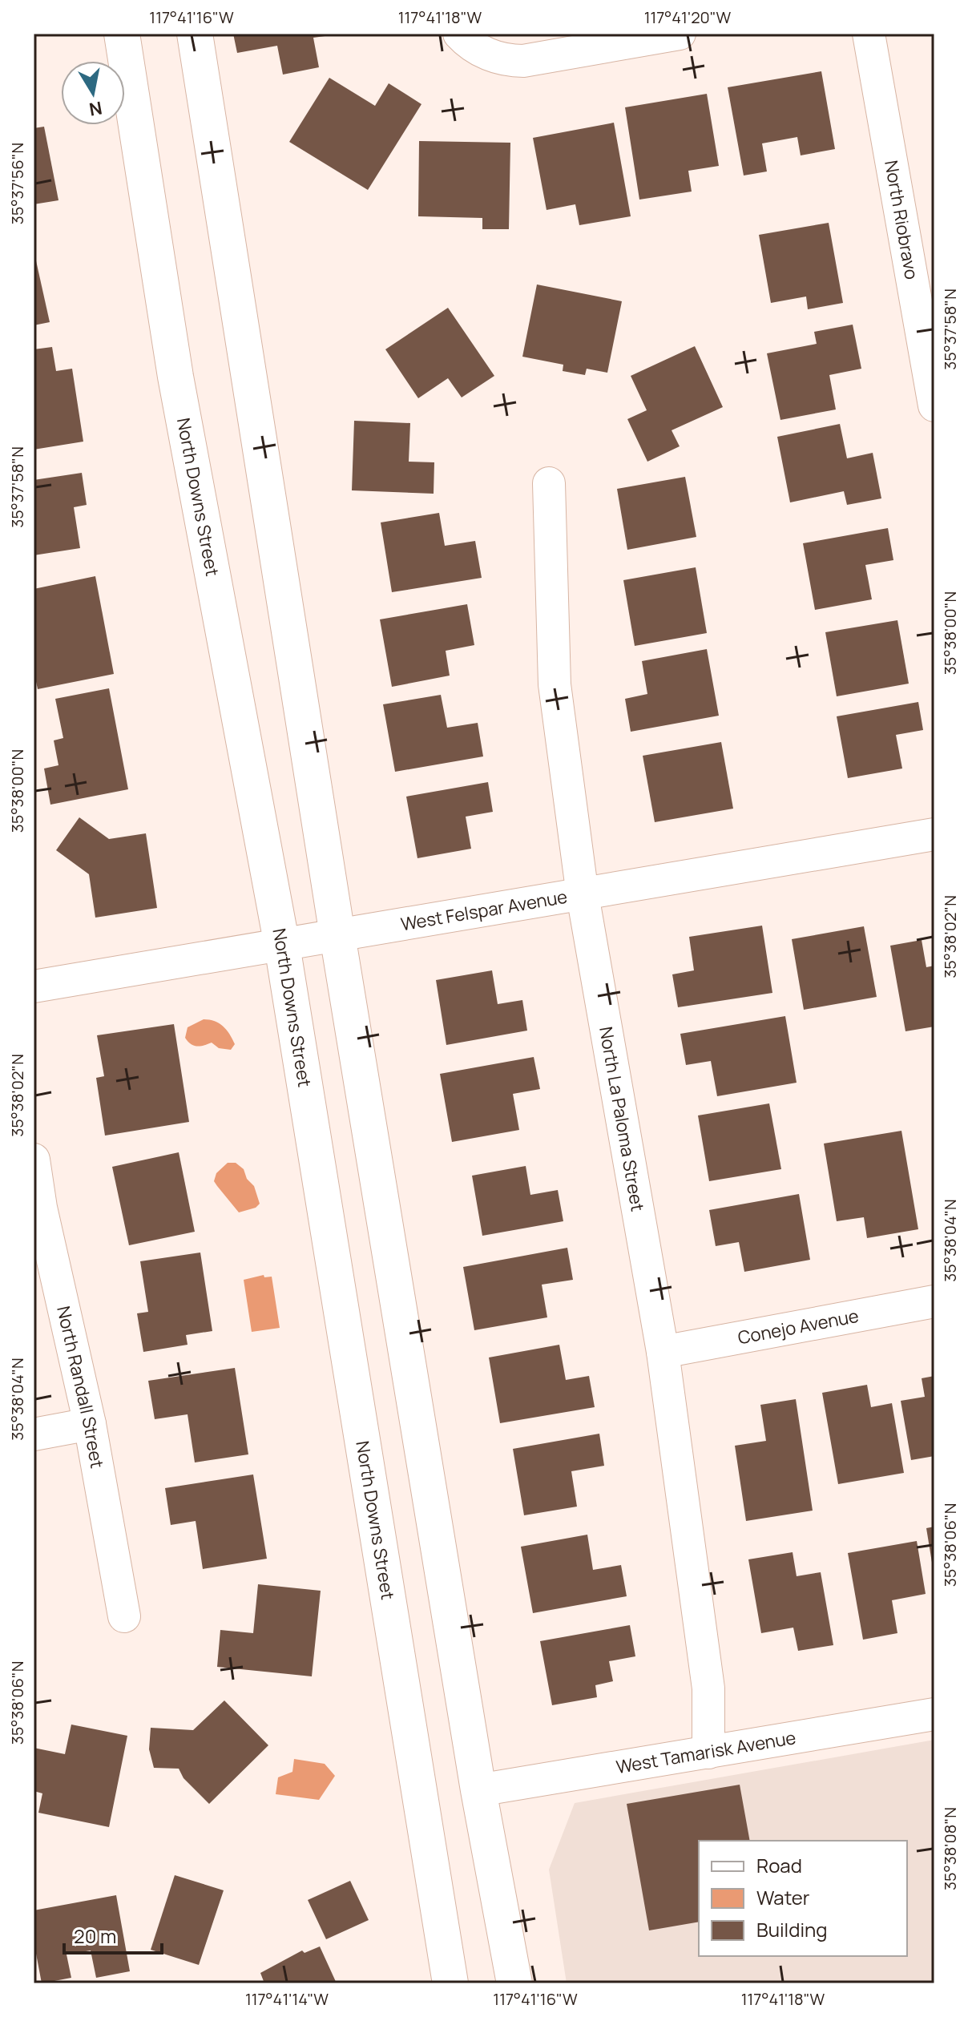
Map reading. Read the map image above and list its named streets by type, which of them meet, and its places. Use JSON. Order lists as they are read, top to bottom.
{
  "streets": {
    "main road": ["North Downs Street"],
    "street": [
      "North Riobravo",
      "West Felspar Avenue",
      "North La Paloma Street",
      "Conejo Avenue",
      "North Randall Street",
      "West Tamarisk Avenue"
    ]
  },
  "crossings": [
    ["North Downs Street", "West Felspar Avenue"],
    ["West Felspar Avenue", "North La Paloma Street"],
    ["North La Paloma Street", "Conejo Avenue"],
    ["North La Paloma Street", "West Tamarisk Avenue"]
  ],
  "legend": ["Road", "Water", "Building"],
  "scale_bar": "20 m",
  "north": "bottom",
  "coordinates": [
    "117°41'16\"W",
    "117°41'18\"W",
    "117°41'20\"W",
    "35°37'56\"N",
    "35°37'58\"N",
    "35°38'00\"N",
    "35°38'02\"N",
    "35°38'04\"N",
    "35°38'06\"N",
    "35°38'08\"N",
    "117°41'14\"W"
  ]
}
